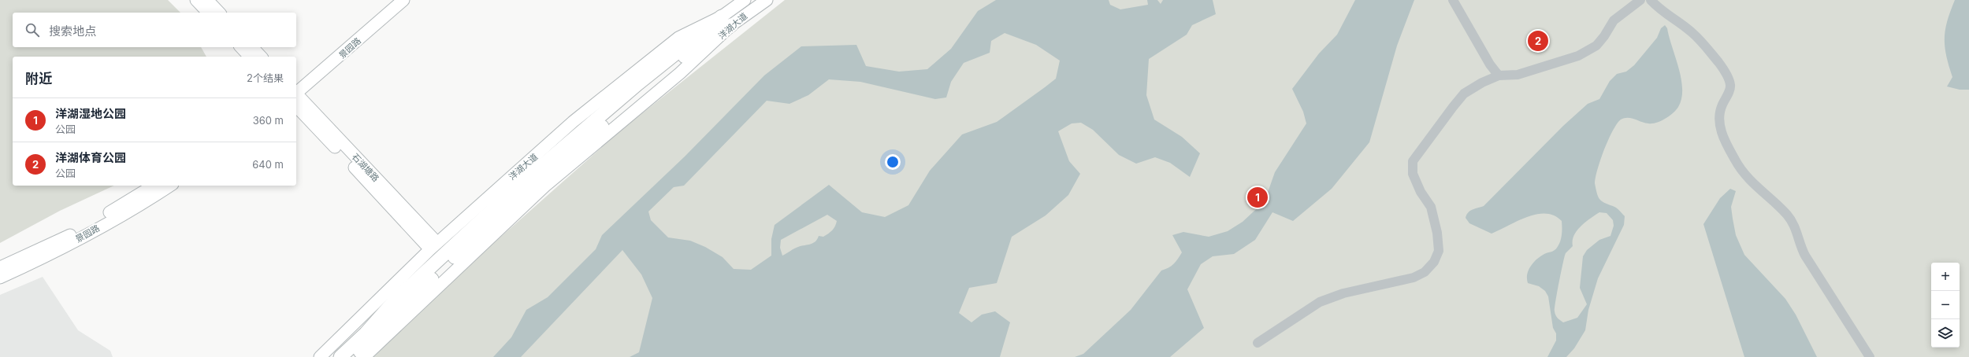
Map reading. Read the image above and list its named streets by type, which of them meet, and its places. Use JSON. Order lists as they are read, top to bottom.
{
  "streets": {
    "main road": ["洋湖大道", "景园路", "石湖塘路"]
  },
  "crossings": [
    ["洋湖大道", "石湖塘路"]
  ],
  "page": {
    "search": "搜索地点",
    "pins": ["2", "1"],
    "heading": ["附近", "2个结果"],
    "list": [
      {
        "mark": "1",
        "name": "洋湖湿地公园",
        "note": "公园",
        "value": "360 m"
      },
      {
        "mark": "2",
        "name": "洋湖体育公园",
        "note": "公园",
        "value": "640 m"
      }
    ],
    "map_buttons": ["+", "−"]
  }
}
